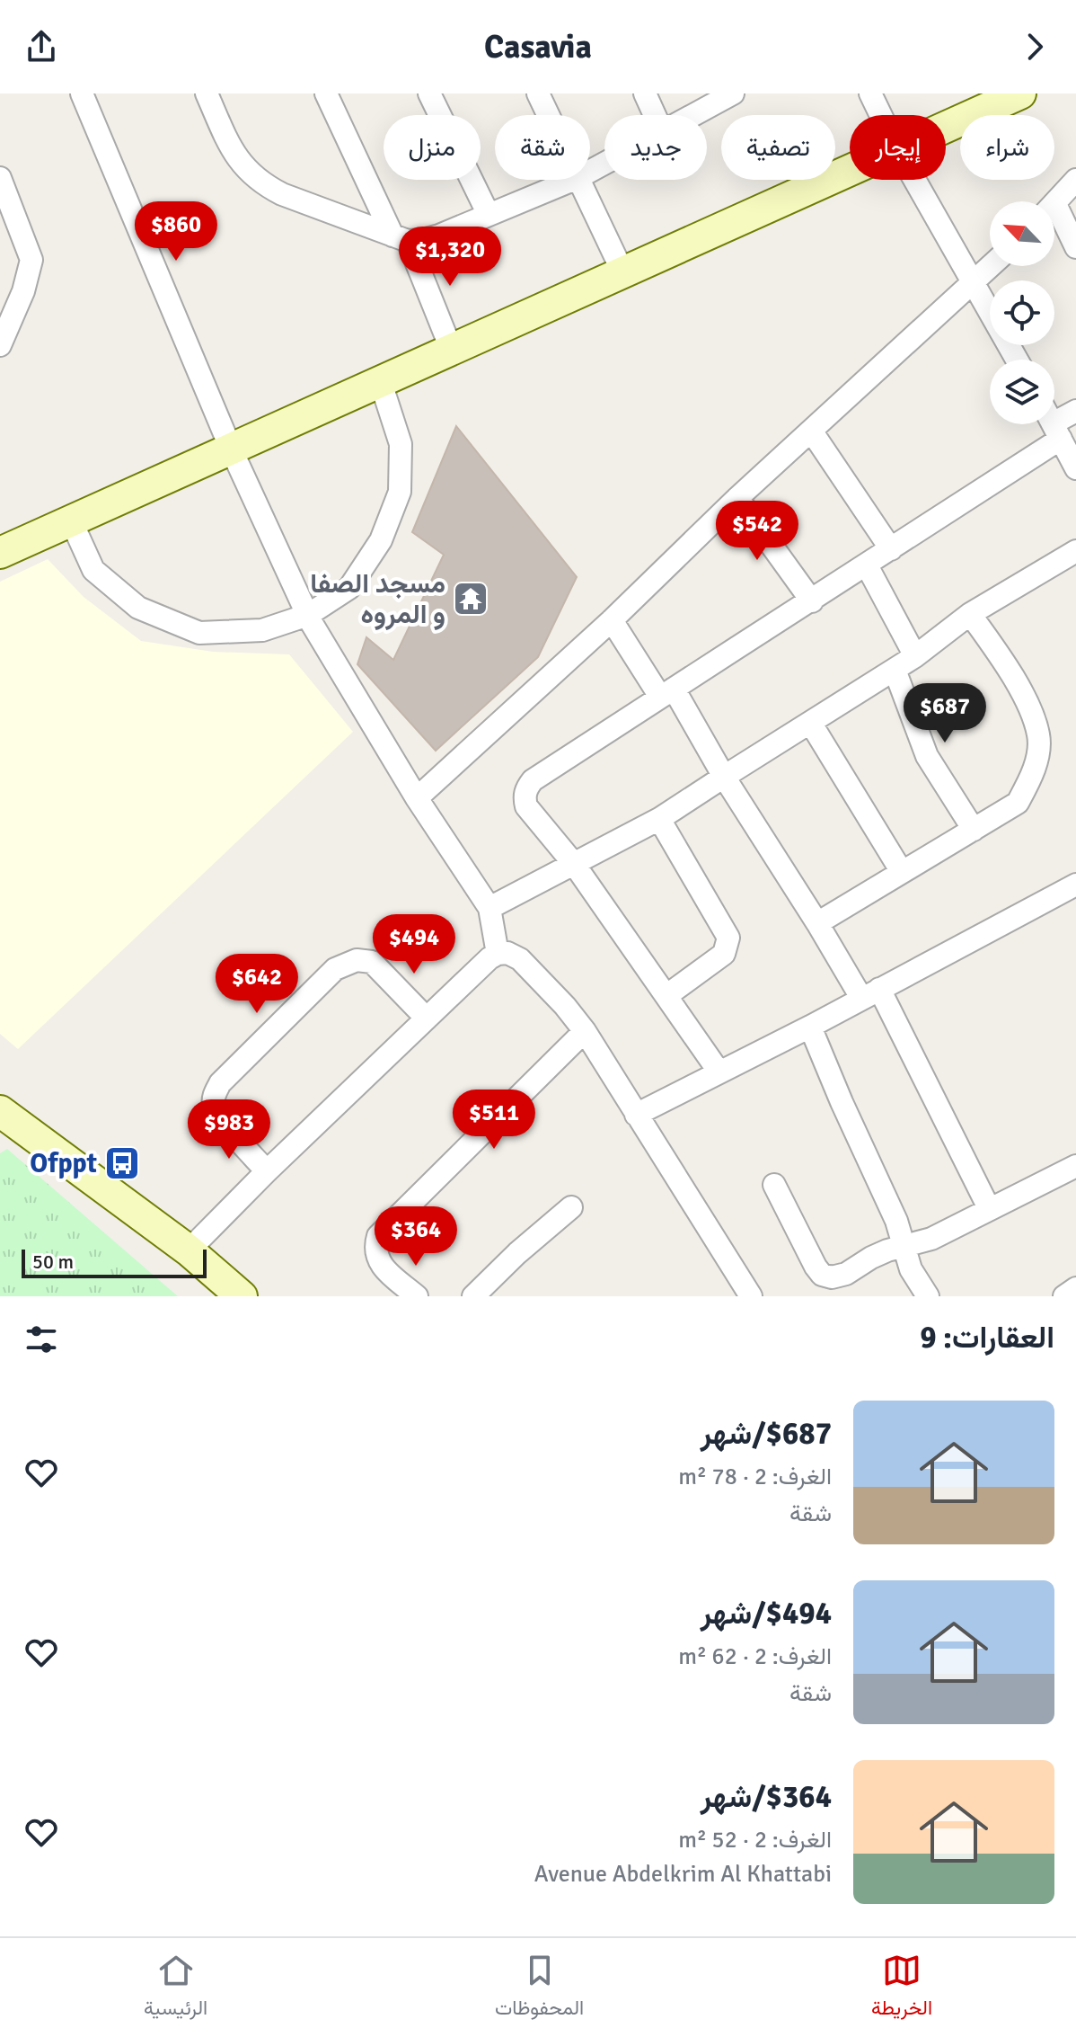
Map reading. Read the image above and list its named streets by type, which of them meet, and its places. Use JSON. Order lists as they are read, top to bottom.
{
  "places": {
    "temple": ["مسجد الصفا و المروه"],
    "bus stop": ["Ofppt"]
  },
  "scale_bar": "50 m",
  "north": "top left",
  "page": {
    "header": "Casavia",
    "chip": [
      "شراء",
      "إيجار",
      "تصفية",
      "جديد",
      "شقة",
      "منزل"
    ],
    "price": [
      "$860",
      "$1,320",
      "$542",
      "$687",
      "$494",
      "$642",
      "$511",
      "$983",
      "$364"
    ],
    "scale": "50 m",
    "heading": "العقارات: 9",
    "list": [
      {
        "name": "$687/شهر",
        "note": "الغرف: 2 · 78 m² · شقة"
      },
      {
        "name": "$494/شهر",
        "note": "الغرف: 2 · 62 m² · شقة"
      },
      {
        "name": "$364/شهر",
        "note": "الغرف: 2 · 52 m² · Avenue Abdelkrim Al Khattabi"
      }
    ],
    "tabs": ["الخريطة", "المحفوظات", "الرئيسية"]
  }
}
